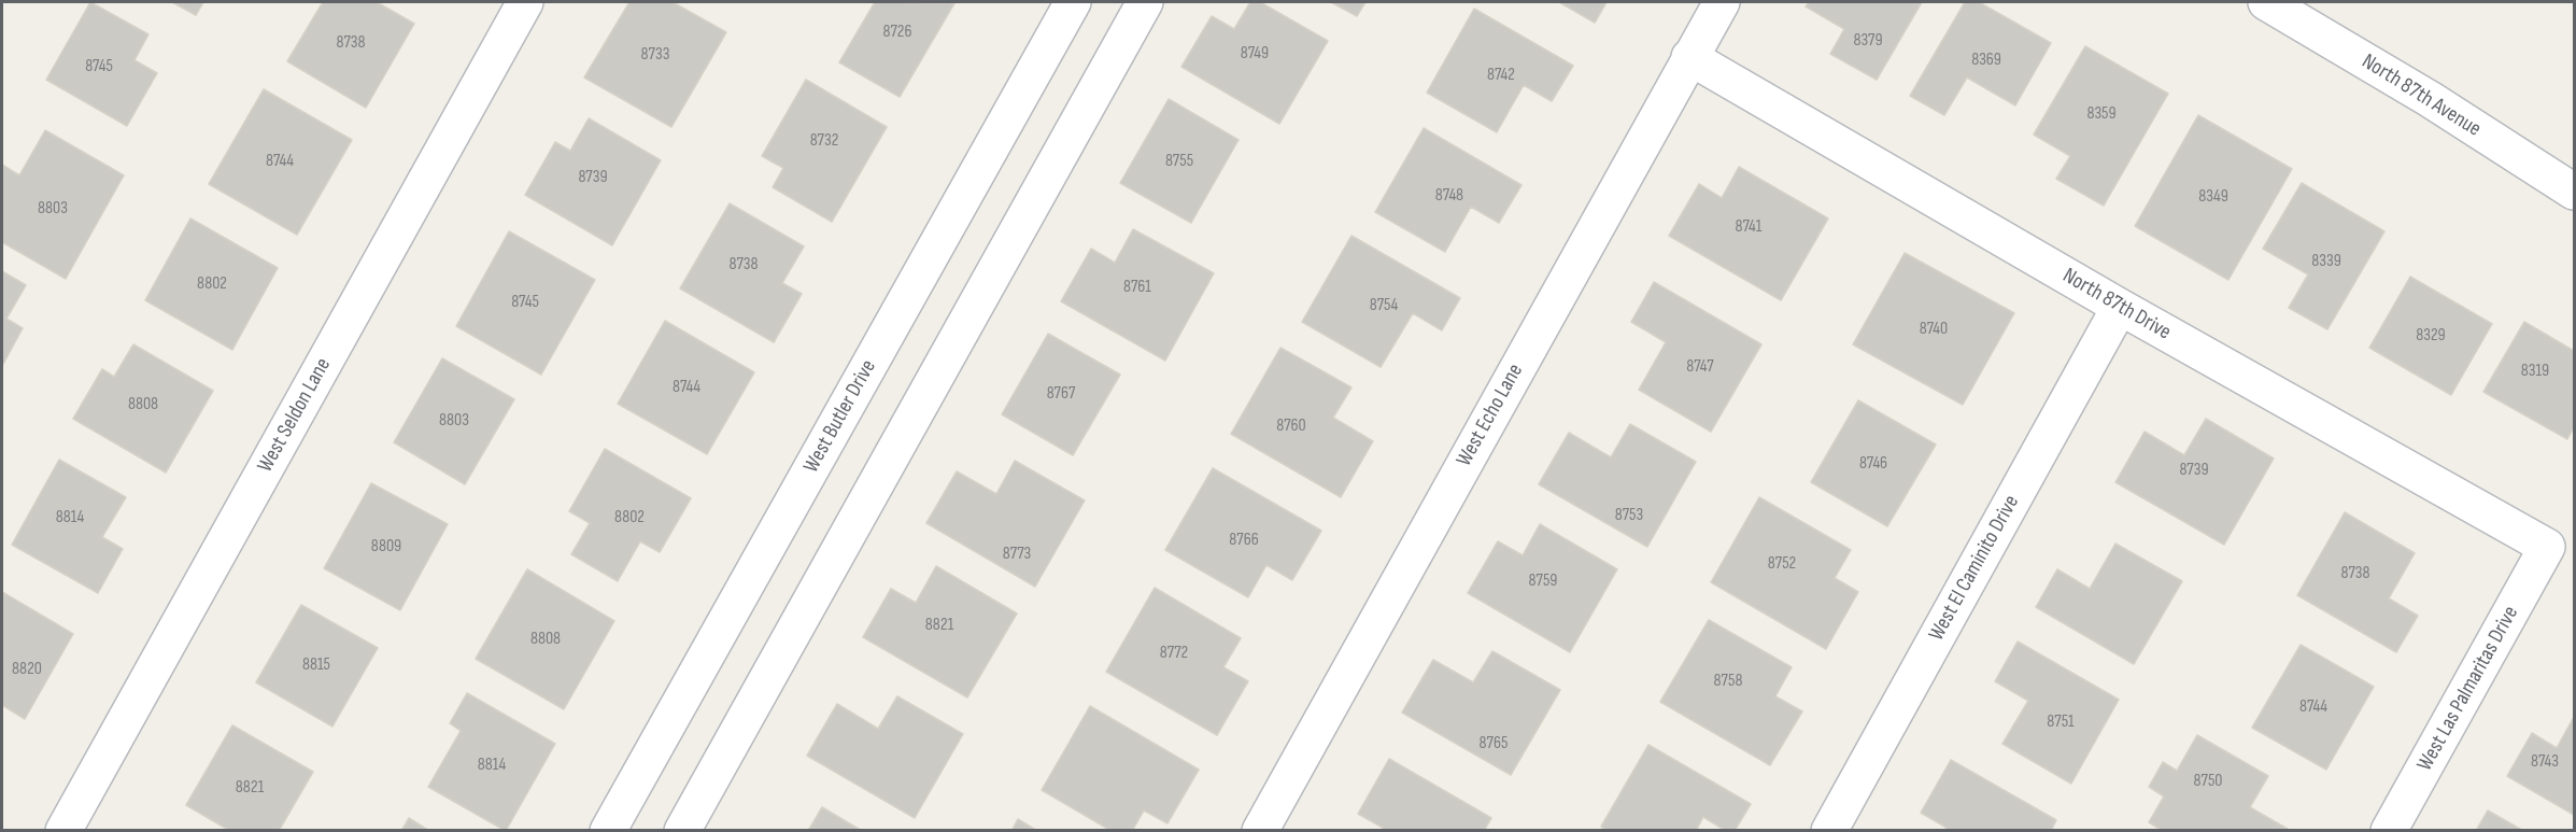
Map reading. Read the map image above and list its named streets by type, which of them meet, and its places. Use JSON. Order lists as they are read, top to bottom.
{
  "streets": {
    "street": [
      "North 87th Avenue",
      "North 87th Drive",
      "West Seldon Lane",
      "West Echo Lane",
      "West Butler Drive",
      "West El Caminito Drive",
      "West Las Palmaritas Drive"
    ]
  },
  "crossings": [
    ["North 87th Drive", "West Echo Lane"],
    ["North 87th Drive", "West El Caminito Drive"],
    ["North 87th Drive", "West Las Palmaritas Drive"]
  ],
  "house_numbers": [
    "8726",
    "8379",
    "8738",
    "8749",
    "8733",
    "8369",
    "8745",
    "8742",
    "8359",
    "8732",
    "8744",
    "8755",
    "8739",
    "8748",
    "8349",
    "8803",
    "8741",
    "8339",
    "8738",
    "8802",
    "8761",
    "8745",
    "8754",
    "8740",
    "8329",
    "8747",
    "8319",
    "8744",
    "8767",
    "8808",
    "8803",
    "8760",
    "8746",
    "8739",
    "8753",
    "8814",
    "8802",
    "8766",
    "8809",
    "8773",
    "8752",
    "8738",
    "8759",
    "8821",
    "8808",
    "8772",
    "8815",
    "8820",
    "8758",
    "8744",
    "8751",
    "8765",
    "8743",
    "8814",
    "8750",
    "8821"
  ]
}
